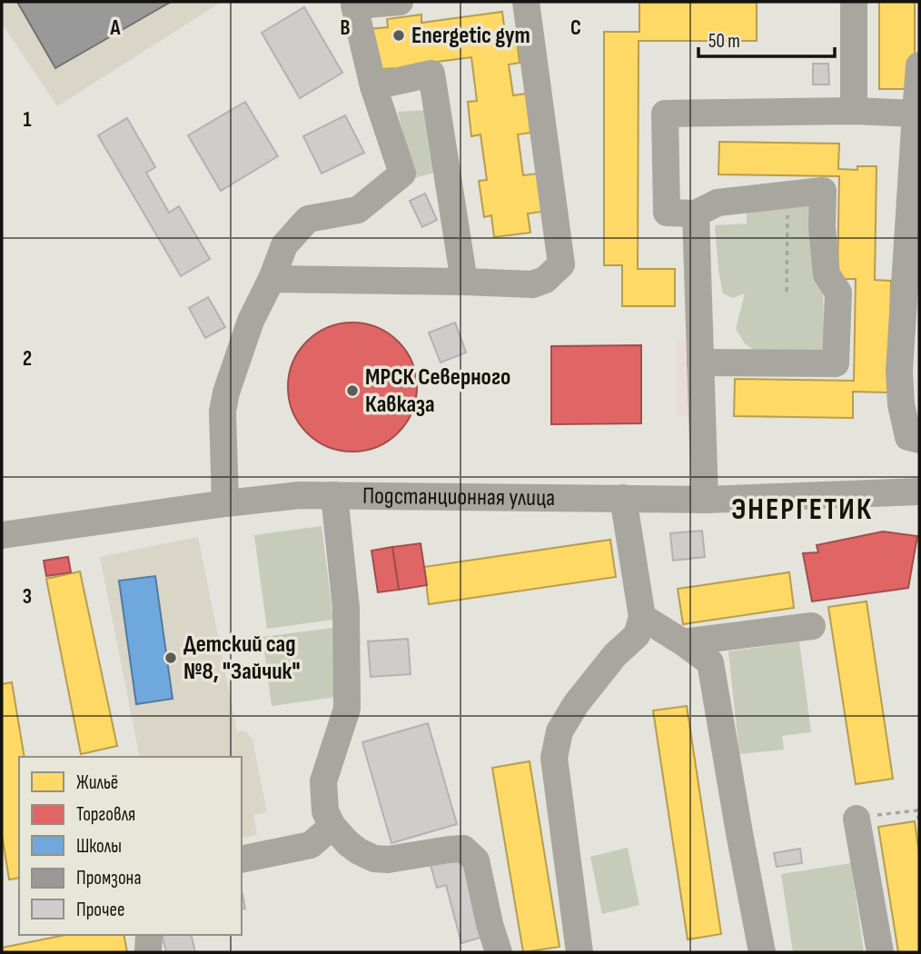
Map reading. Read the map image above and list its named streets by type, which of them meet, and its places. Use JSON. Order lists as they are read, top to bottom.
{
  "streets": {
    "street": ["Подстанционная улица"]
  },
  "districts": ["ЭНЕРГЕТИК"],
  "places": ["Energetic gym", "МРСК Северного Кавказа", "Детский сад №8, \"Зайчик\""],
  "legend": [
    "Жильё",
    "Торговля",
    "Школы",
    "Промзона",
    "Прочее"
  ],
  "scale_bar": "50 m",
  "grid": {
    "columns": ["A", "B", "C"],
    "rows": ["1", "2", "3"]
  }
}
